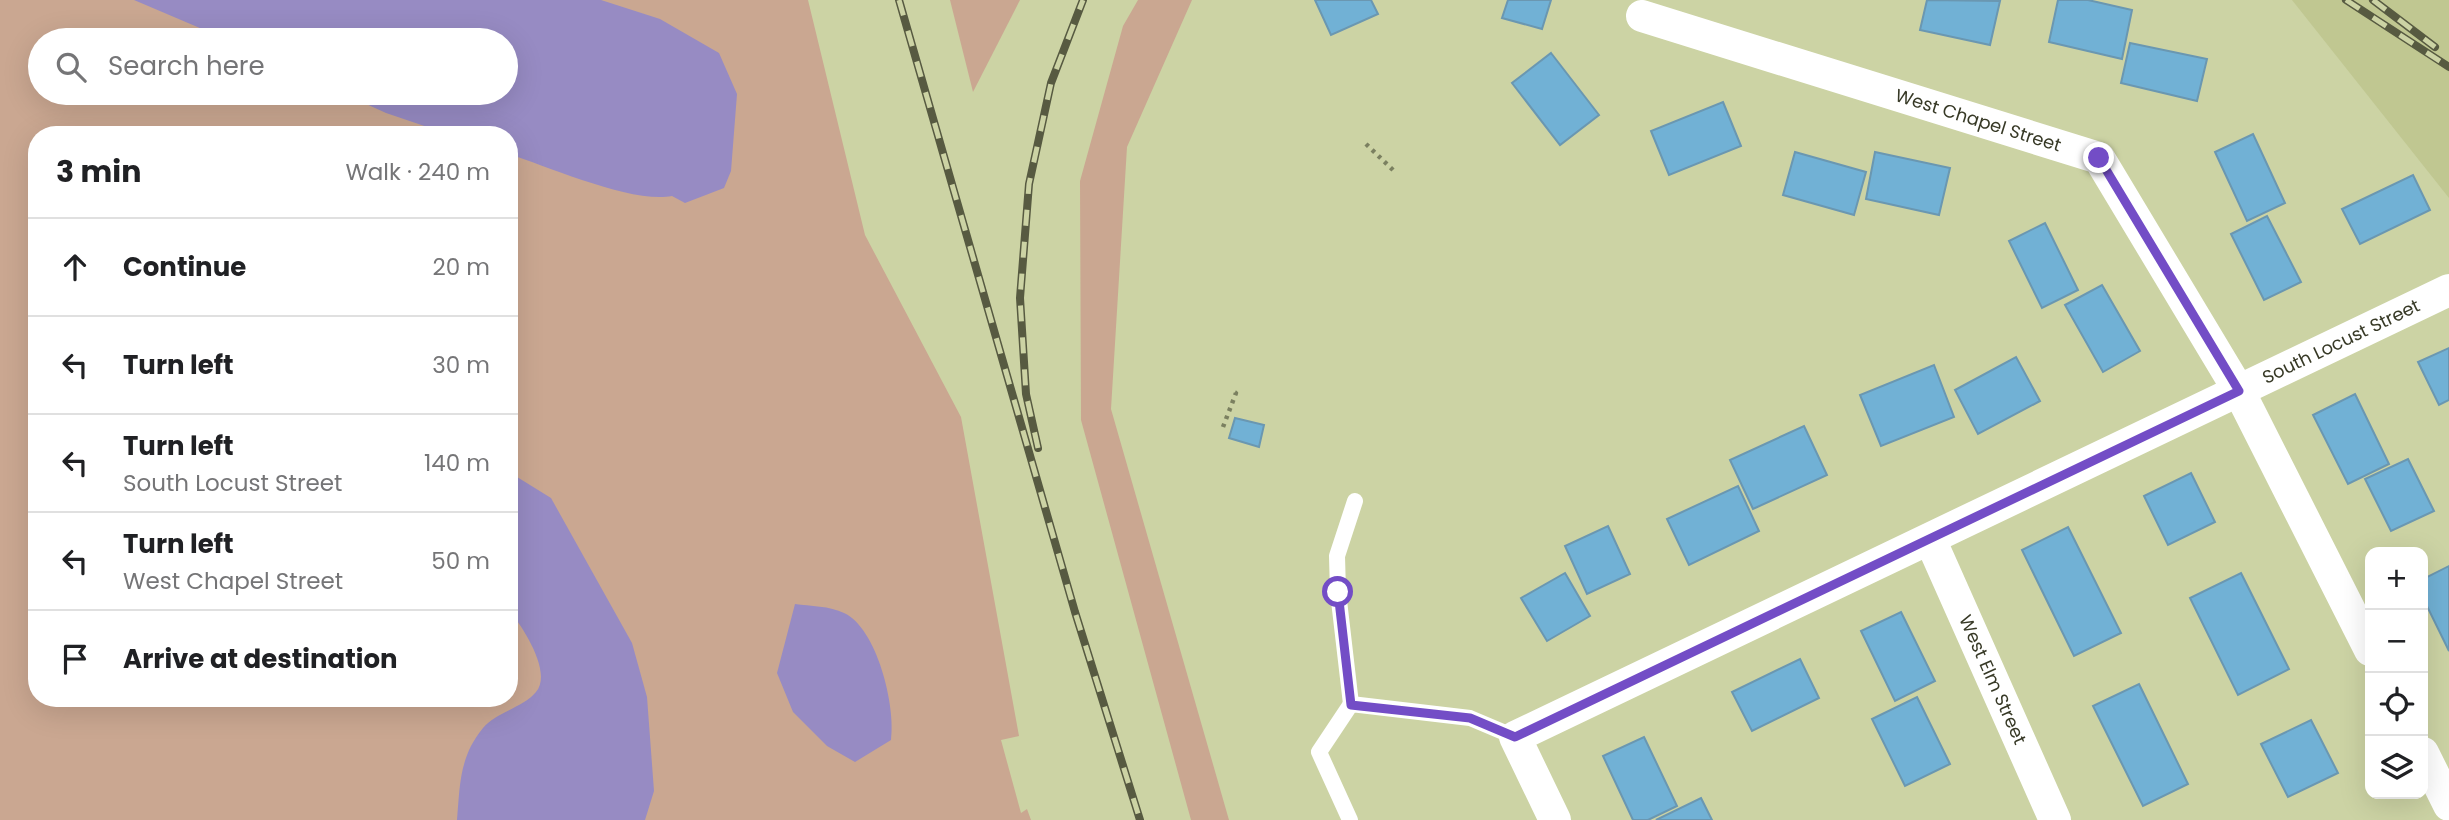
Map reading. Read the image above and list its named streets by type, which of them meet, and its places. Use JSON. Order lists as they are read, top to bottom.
{
  "streets": {
    "street": ["West Chapel Street", "South Locust Street", "West Elm Street"]
  },
  "crossings": [
    ["West Chapel Street", "South Locust Street"],
    ["South Locust Street", "West Elm Street"]
  ],
  "page": {
    "search": "Search here",
    "heading": ["3 min", "Walk · 240 m"],
    "list": [
      ["Continue", "20 m"],
      ["Turn left", "30 m"],
      ["Turn left", "South Locust Street", "140 m"],
      ["Turn left", "West Chapel Street", "50 m"],
      "Arrive at destination"
    ],
    "map_buttons": ["+", "−"]
  }
}
